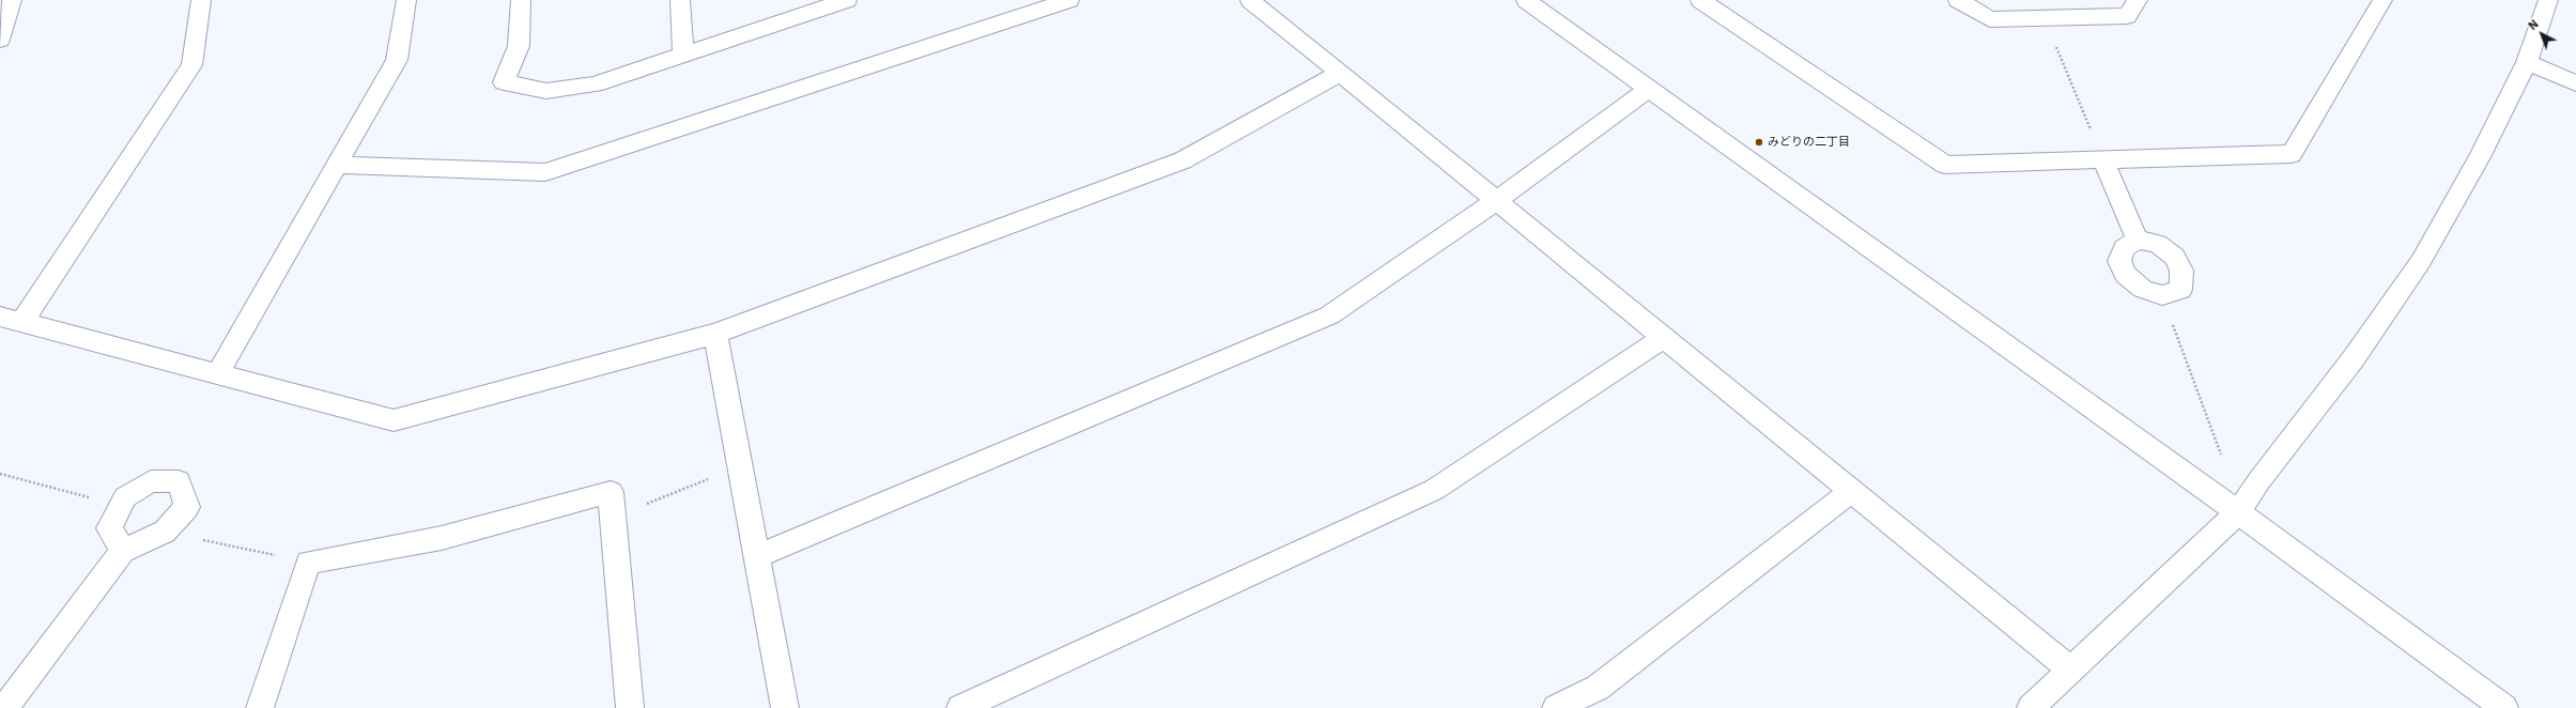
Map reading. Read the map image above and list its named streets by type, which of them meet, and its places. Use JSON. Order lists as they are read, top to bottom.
{
  "places": ["みどりの二丁目"],
  "north": "top left"
}
